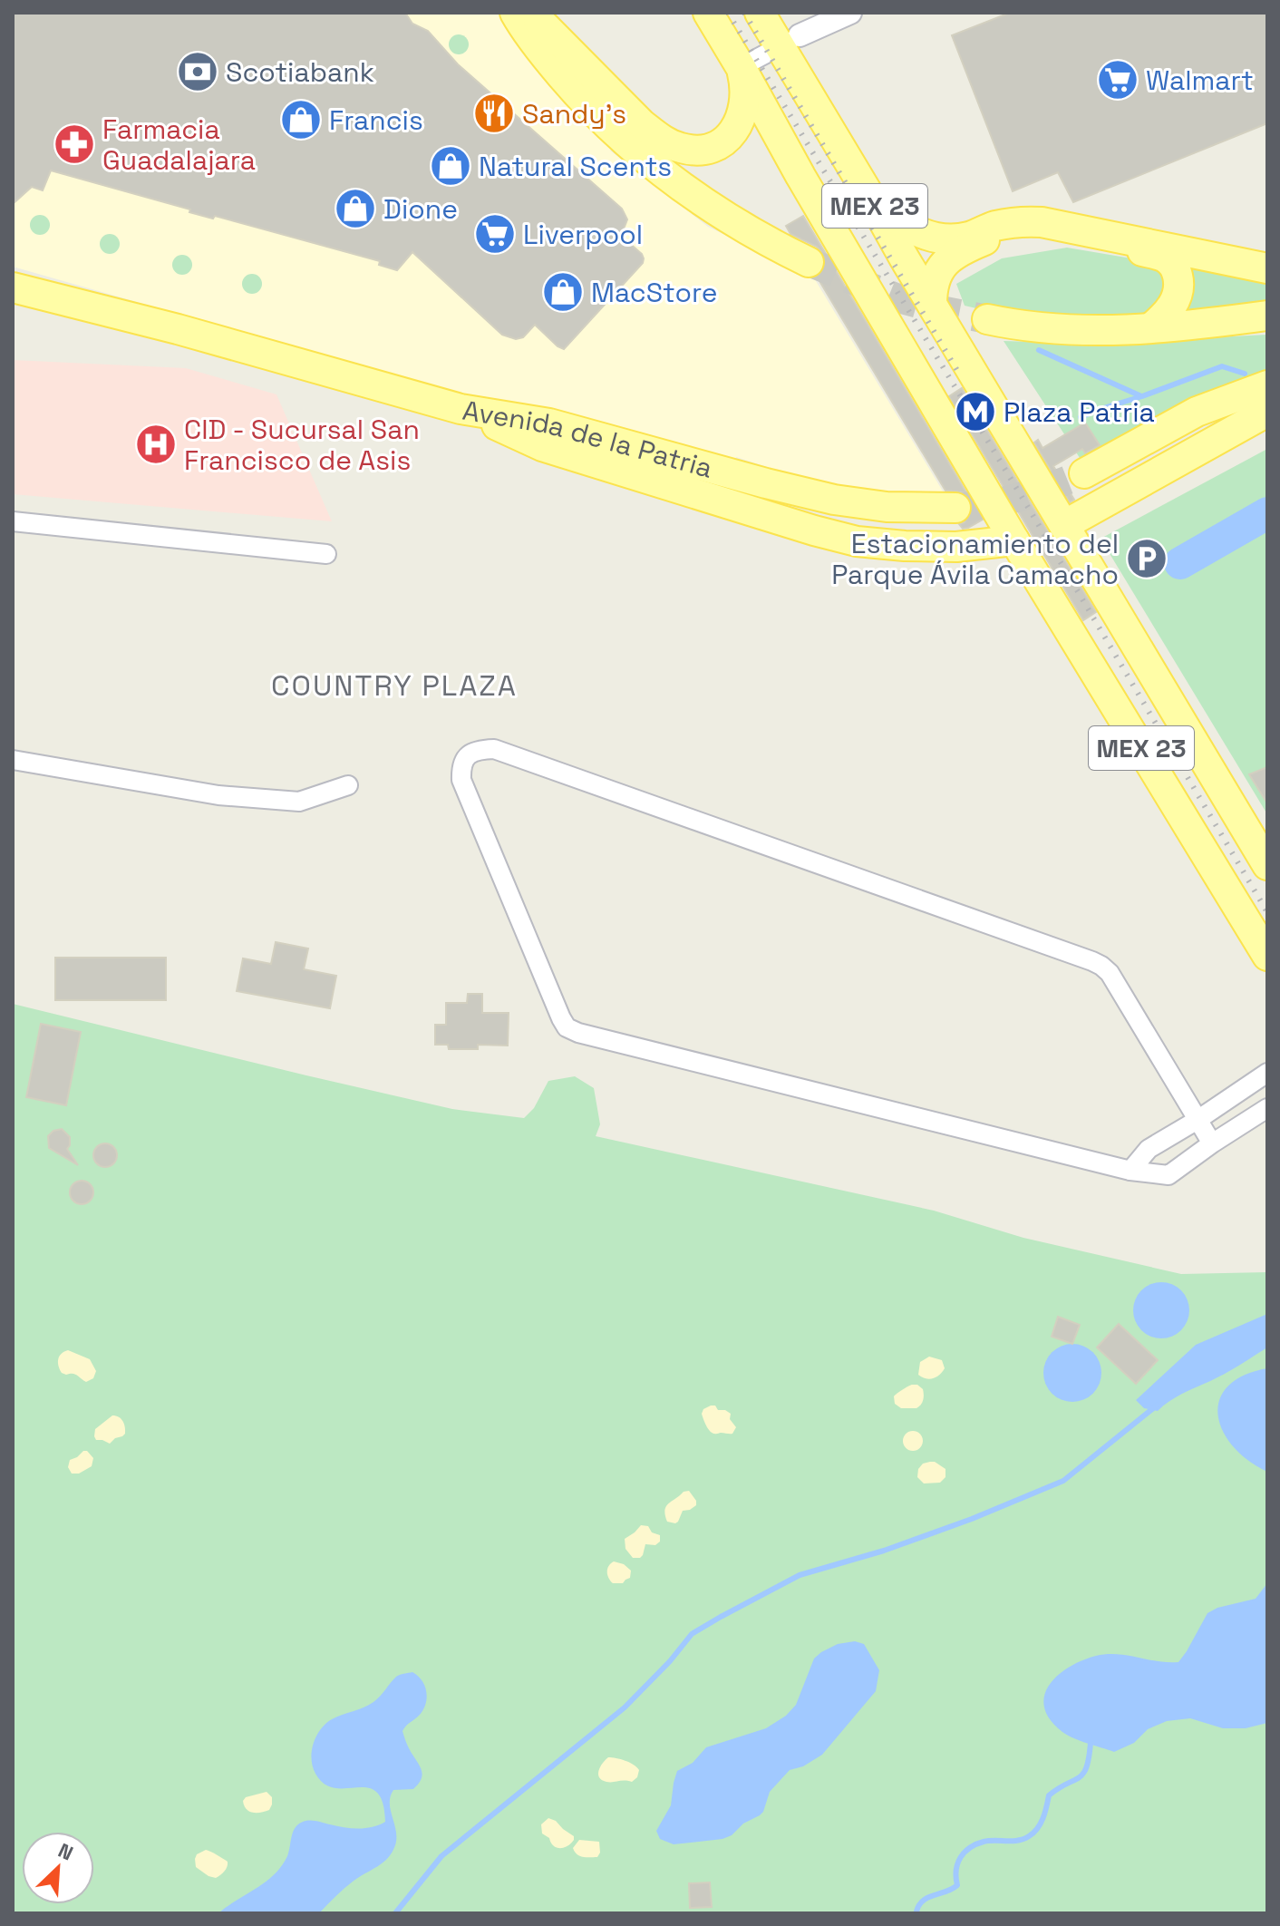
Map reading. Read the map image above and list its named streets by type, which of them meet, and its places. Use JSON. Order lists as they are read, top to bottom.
{
  "streets": {
    "main road": ["MEX 23", "Avenida de la Patria"]
  },
  "districts": ["COUNTRY PLAZA"],
  "places": {
    "bank": ["Scotiabank"],
    "supermarket": ["Walmart", "Liverpool"],
    "restaurant": ["Sandy's"],
    "shop": [
      "Francis",
      "Natural Scents",
      "Dione",
      "MacStore"
    ],
    "pharmacy": ["Farmacia Guadalajara"],
    "metro station": ["Plaza Patria"],
    "hospital": ["CID - Sucursal San Francisco de Asis"],
    "parking": ["Estacionamiento del Parque Ávila Camacho"]
  },
  "north": "top right"
}
